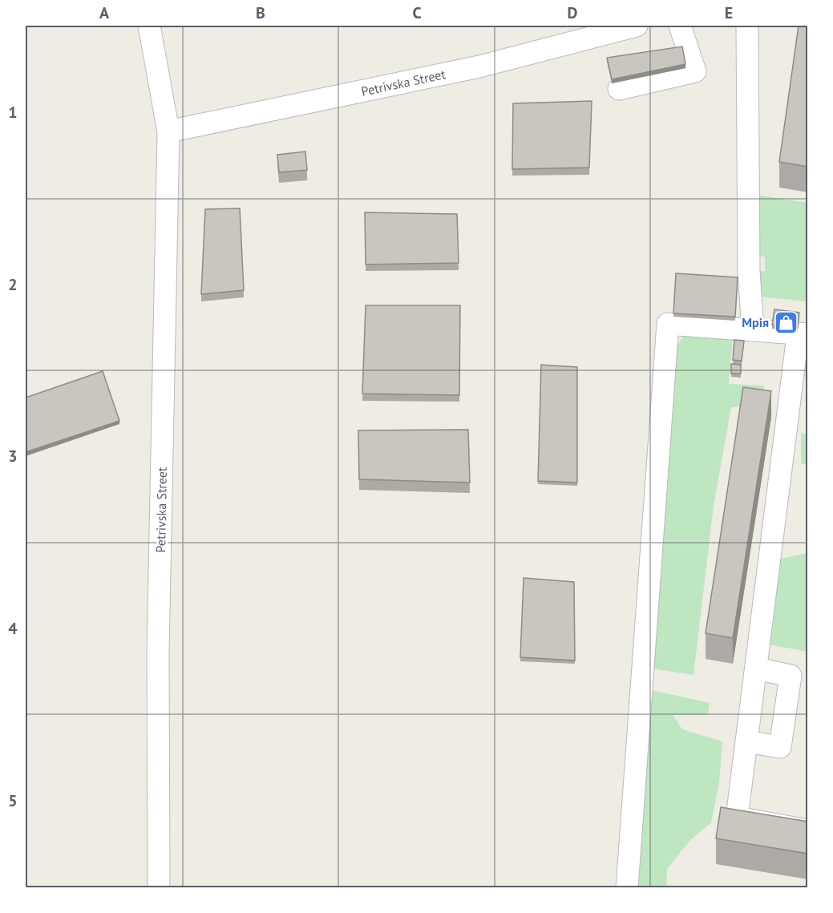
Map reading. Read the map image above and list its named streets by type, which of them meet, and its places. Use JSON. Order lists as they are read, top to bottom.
{
  "streets": {
    "street": ["Petrivska Street"]
  },
  "places": {
    "shop": ["Мрія"]
  },
  "grid": {
    "columns": [
      "A",
      "B",
      "C",
      "D",
      "E"
    ],
    "rows": [
      "1",
      "2",
      "3",
      "4",
      "5"
    ]
  }
}
